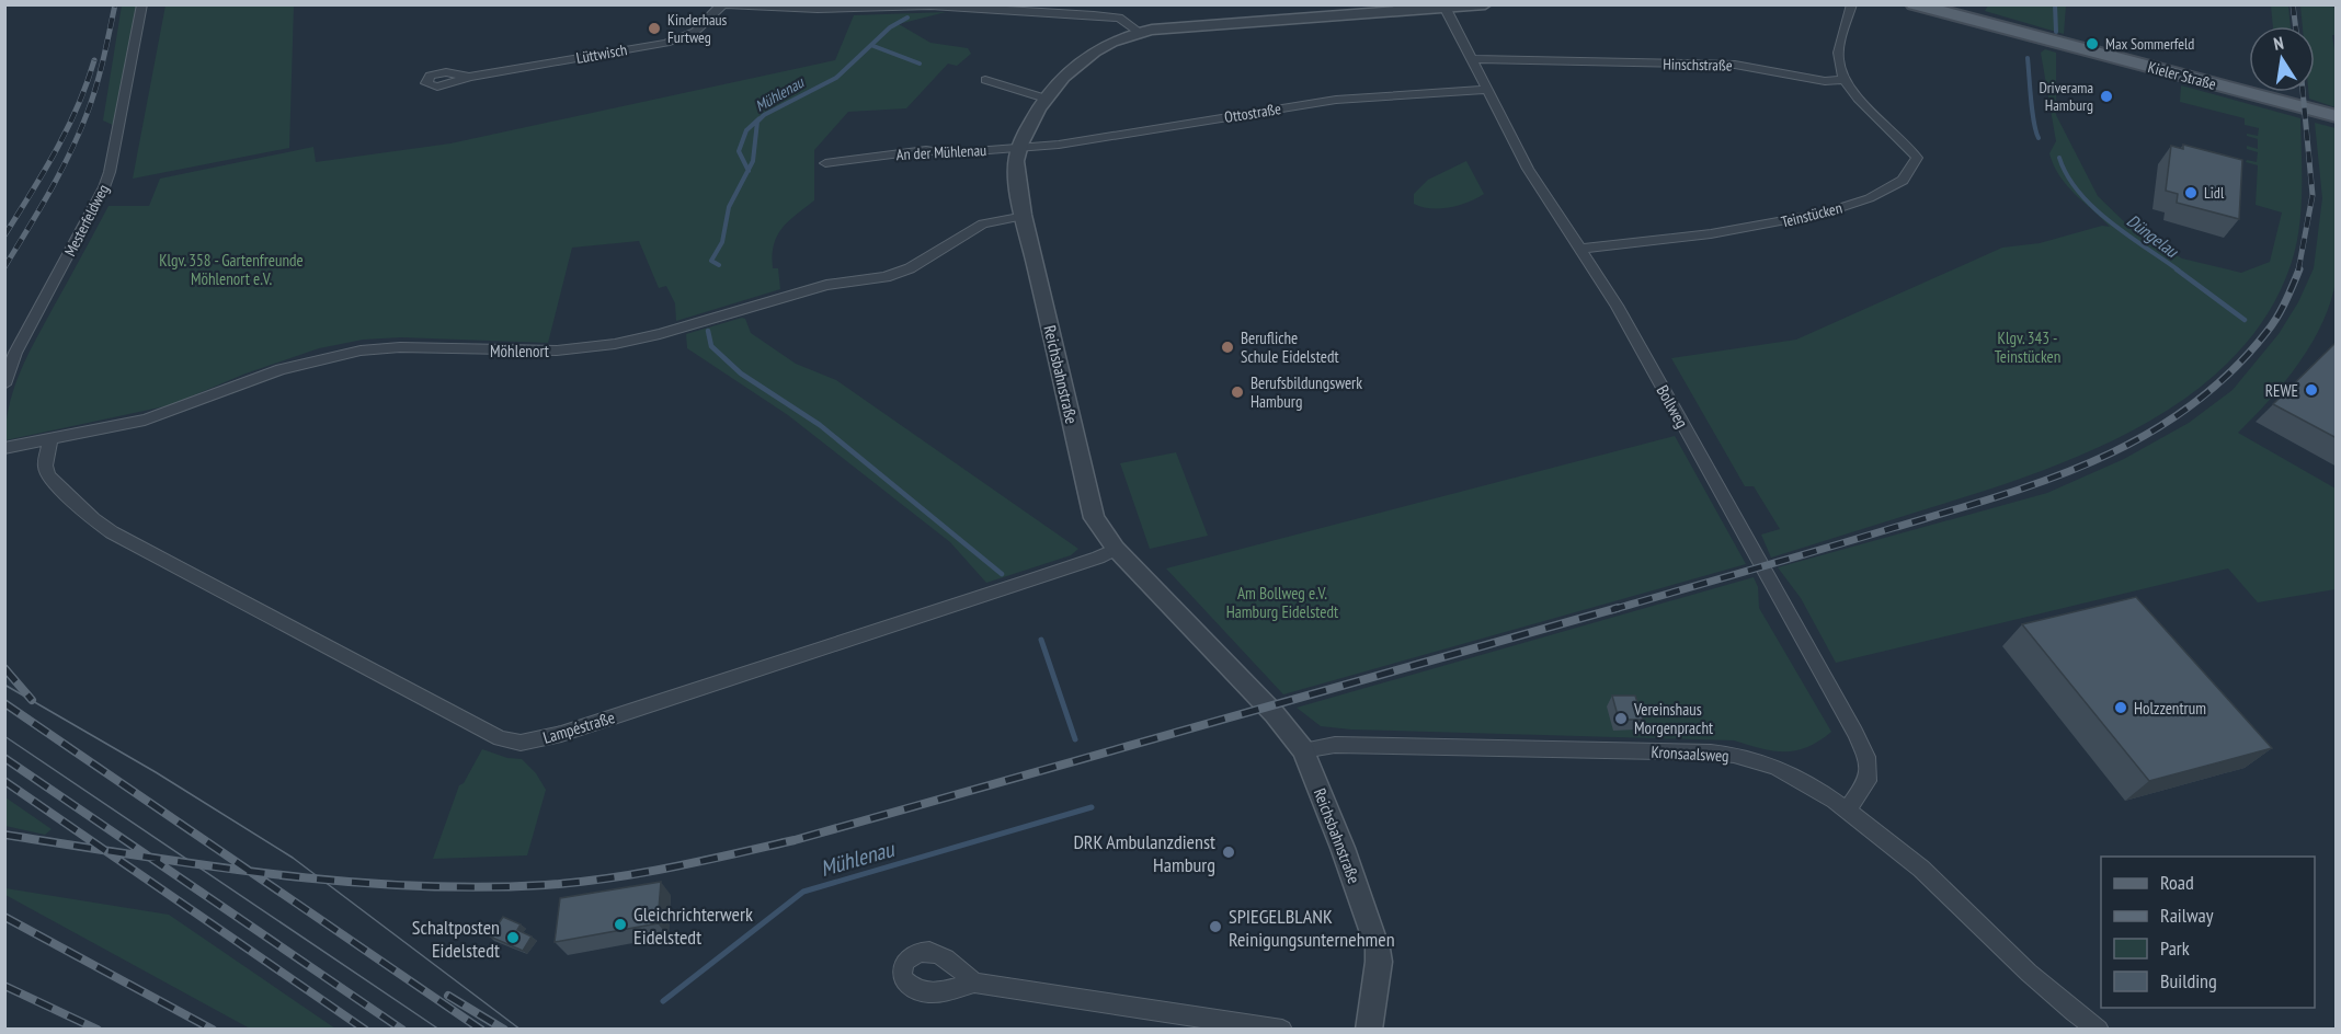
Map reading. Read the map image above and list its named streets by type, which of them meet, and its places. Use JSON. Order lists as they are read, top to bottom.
{
  "streets": {
    "main road": ["Kieler Straße"],
    "street": [
      "Lüttwisch",
      "Hinschstraße",
      "Ottostraße",
      "An der Mühlenau",
      "Teinstücken",
      "Mesterfeldweg",
      "Möhlenort",
      "Reichsbahnstraße",
      "Bollweg",
      "Lampéstraße",
      "Kronsaalsweg"
    ]
  },
  "crossings": [
    ["Hinschstraße", "Teinstücken"],
    ["Hinschstraße", "Bollweg"],
    ["Ottostraße", "An der Mühlenau"],
    ["Ottostraße", "Reichsbahnstraße"],
    ["Ottostraße", "Bollweg"],
    ["An der Mühlenau", "Reichsbahnstraße"],
    ["Teinstücken", "Bollweg"],
    ["Möhlenort", "Reichsbahnstraße"],
    ["Möhlenort", "Lampéstraße"],
    ["Reichsbahnstraße", "Bollweg"],
    ["Reichsbahnstraße", "Lampéstraße"],
    ["Reichsbahnstraße", "Kronsaalsweg"],
    ["Bollweg", "Kronsaalsweg"]
  ],
  "water": ["Mühlenau", "Düngelau"],
  "parks": ["Klgv. 358 - Gartenfreunde Möhlenort e.V.", "Klgv. 343 - Teinstücken", "Am Bollweg e.V. Hamburg Eidelstedt"],
  "places": [
    "Kinderhaus Furtweg",
    "Max Sommerfeld",
    "Driverama Hamburg",
    "Lidl",
    "Berufliche Schule Eidelstedt",
    "REWE",
    "Berufsbildungswerk Hamburg",
    "Holzzentrum",
    "Vereinshaus Morgenpracht",
    "DRK Ambulanzdienst Hamburg",
    "Gleichrichterwerk Eidelstedt",
    "SPIEGELBLANK Reinigungsunternehmen",
    "Schaltposten Eidelstedt"
  ],
  "legend": [
    "Road",
    "Railway",
    "Park",
    "Building"
  ],
  "north": "top"
}
